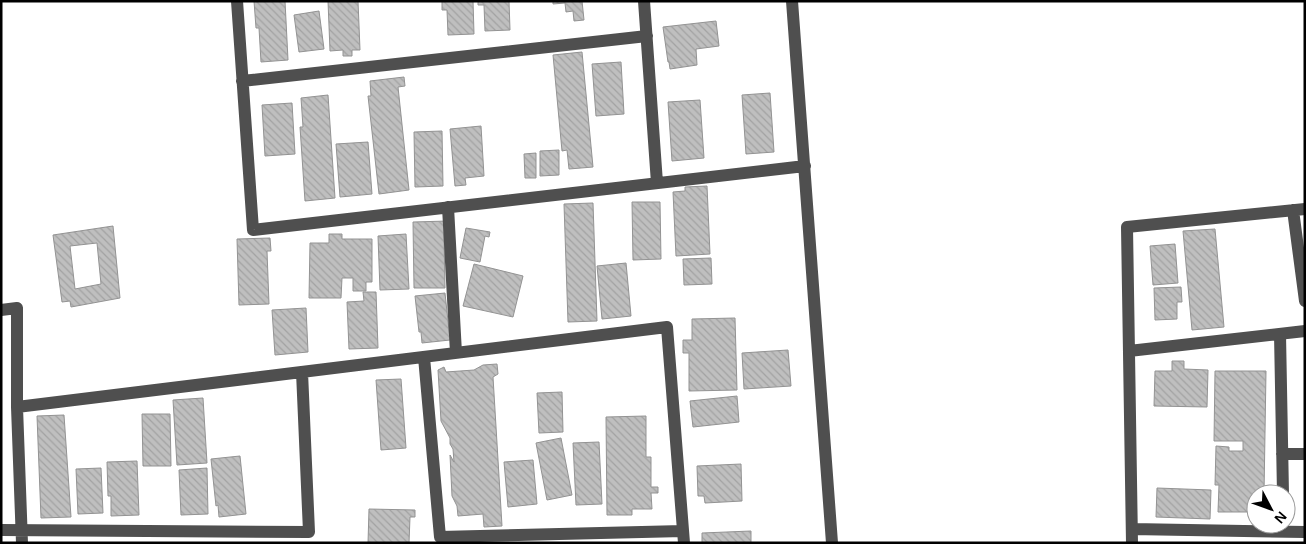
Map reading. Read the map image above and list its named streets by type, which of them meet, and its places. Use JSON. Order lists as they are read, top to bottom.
{
  "north": "bottom right"
}
